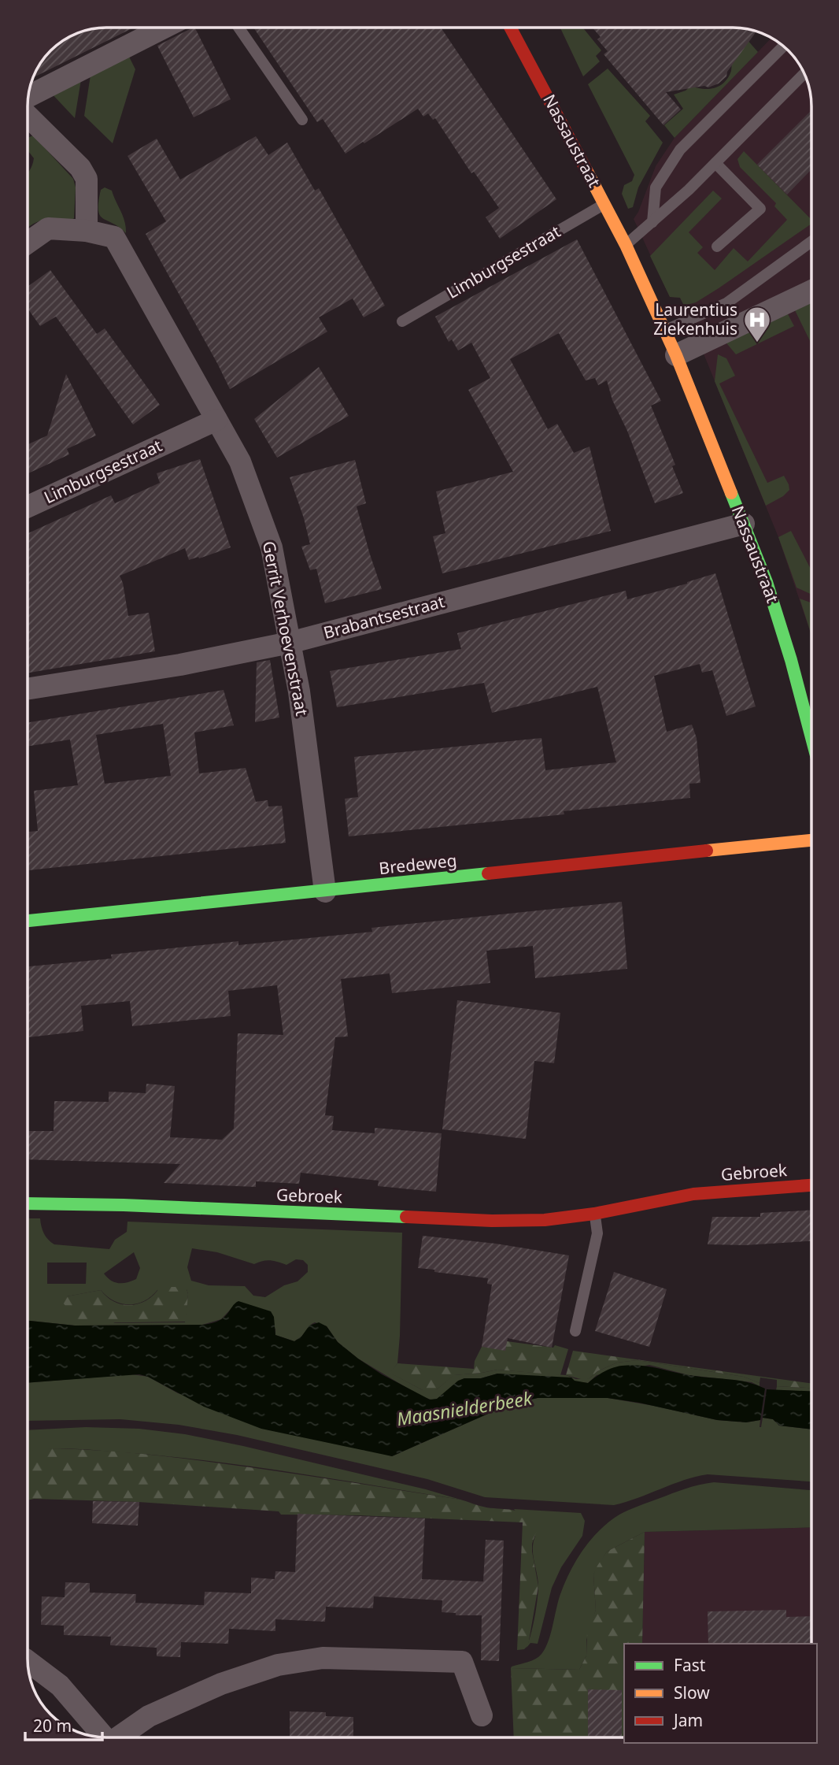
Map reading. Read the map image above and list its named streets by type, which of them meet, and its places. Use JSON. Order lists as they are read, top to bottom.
{
  "streets": {
    "street": [
      "Nassaustraat",
      "Limburgsestraat",
      "Brabantsestraat",
      "Gerrit Verhoevenstraat",
      "Bredeweg",
      "Gebroek"
    ]
  },
  "crossings": [
    ["Nassaustraat", "Limburgsestraat"],
    ["Nassaustraat", "Brabantsestraat"],
    ["Limburgsestraat", "Gerrit Verhoevenstraat"],
    ["Brabantsestraat", "Gerrit Verhoevenstraat"],
    ["Gerrit Verhoevenstraat", "Bredeweg"]
  ],
  "water": ["Maasnielderbeek"],
  "places": {
    "hospital": ["Laurentius Ziekenhuis"]
  },
  "legend": ["Fast", "Slow", "Jam"],
  "scale_bar": "20 m"
}
